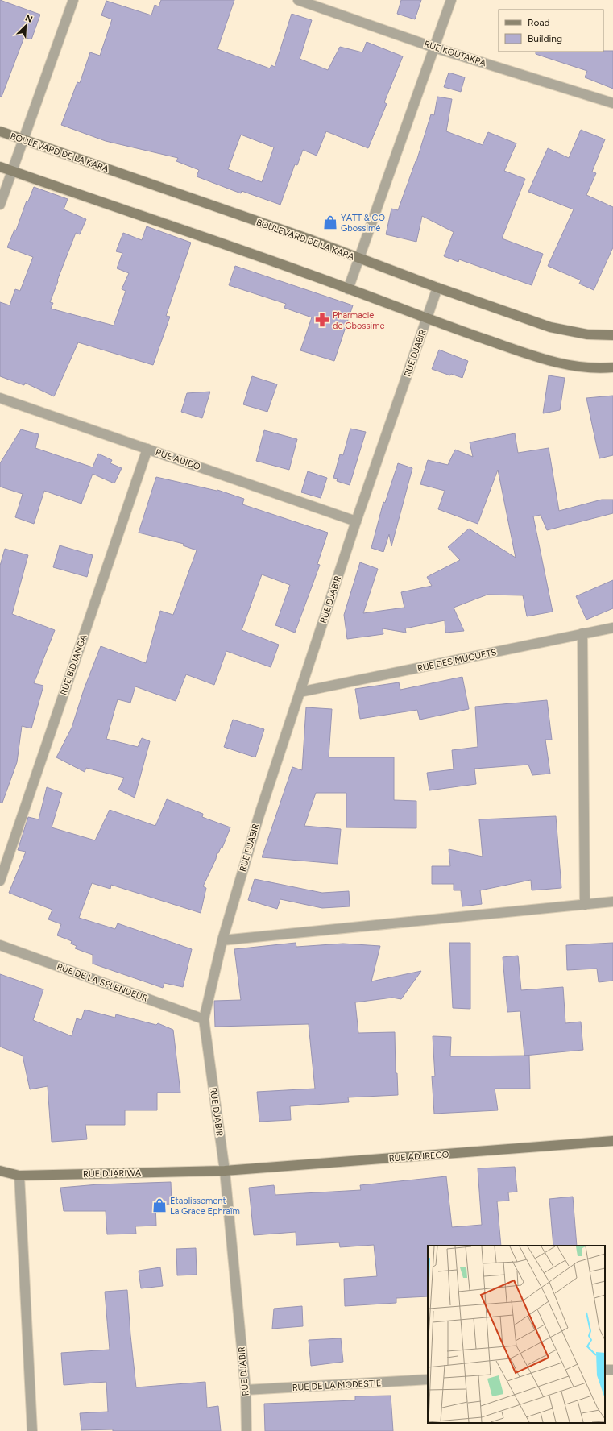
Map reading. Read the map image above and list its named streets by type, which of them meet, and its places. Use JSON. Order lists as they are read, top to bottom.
{
  "streets": {
    "main road": ["BOULEVARD DE LA KARA", "RUE ADJREGO", "RUE DJARIWA"],
    "street": [
      "RUE KOUTAKPA",
      "RUE DJABIR",
      "RUE ADIDO",
      "RUE DES MUGUETS",
      "RUE BIDJANGA",
      "RUE DE LA SPLENDEUR",
      "RUE DE LA MODESTIE"
    ]
  },
  "crossings": [
    ["BOULEVARD DE LA KARA", "RUE DJABIR"],
    ["RUE DJABIR", "RUE ADIDO"],
    ["RUE DJABIR", "RUE DES MUGUETS"],
    ["RUE DJABIR", "RUE DE LA SPLENDEUR"],
    ["RUE DJABIR", "RUE ADJREGO"],
    ["RUE DJABIR", "RUE DJARIWA"],
    ["RUE DJABIR", "RUE DE LA MODESTIE"],
    ["RUE ADIDO", "RUE BIDJANGA"],
    ["RUE ADJREGO", "RUE DJARIWA"]
  ],
  "places": {
    "shop": ["YATT & CO Gbossimé", "Etablissement La Grace Ephraïm"],
    "pharmacy": ["Pharmacie de Gbossime"]
  },
  "legend": ["Road", "Building"],
  "north": "top right"
}
